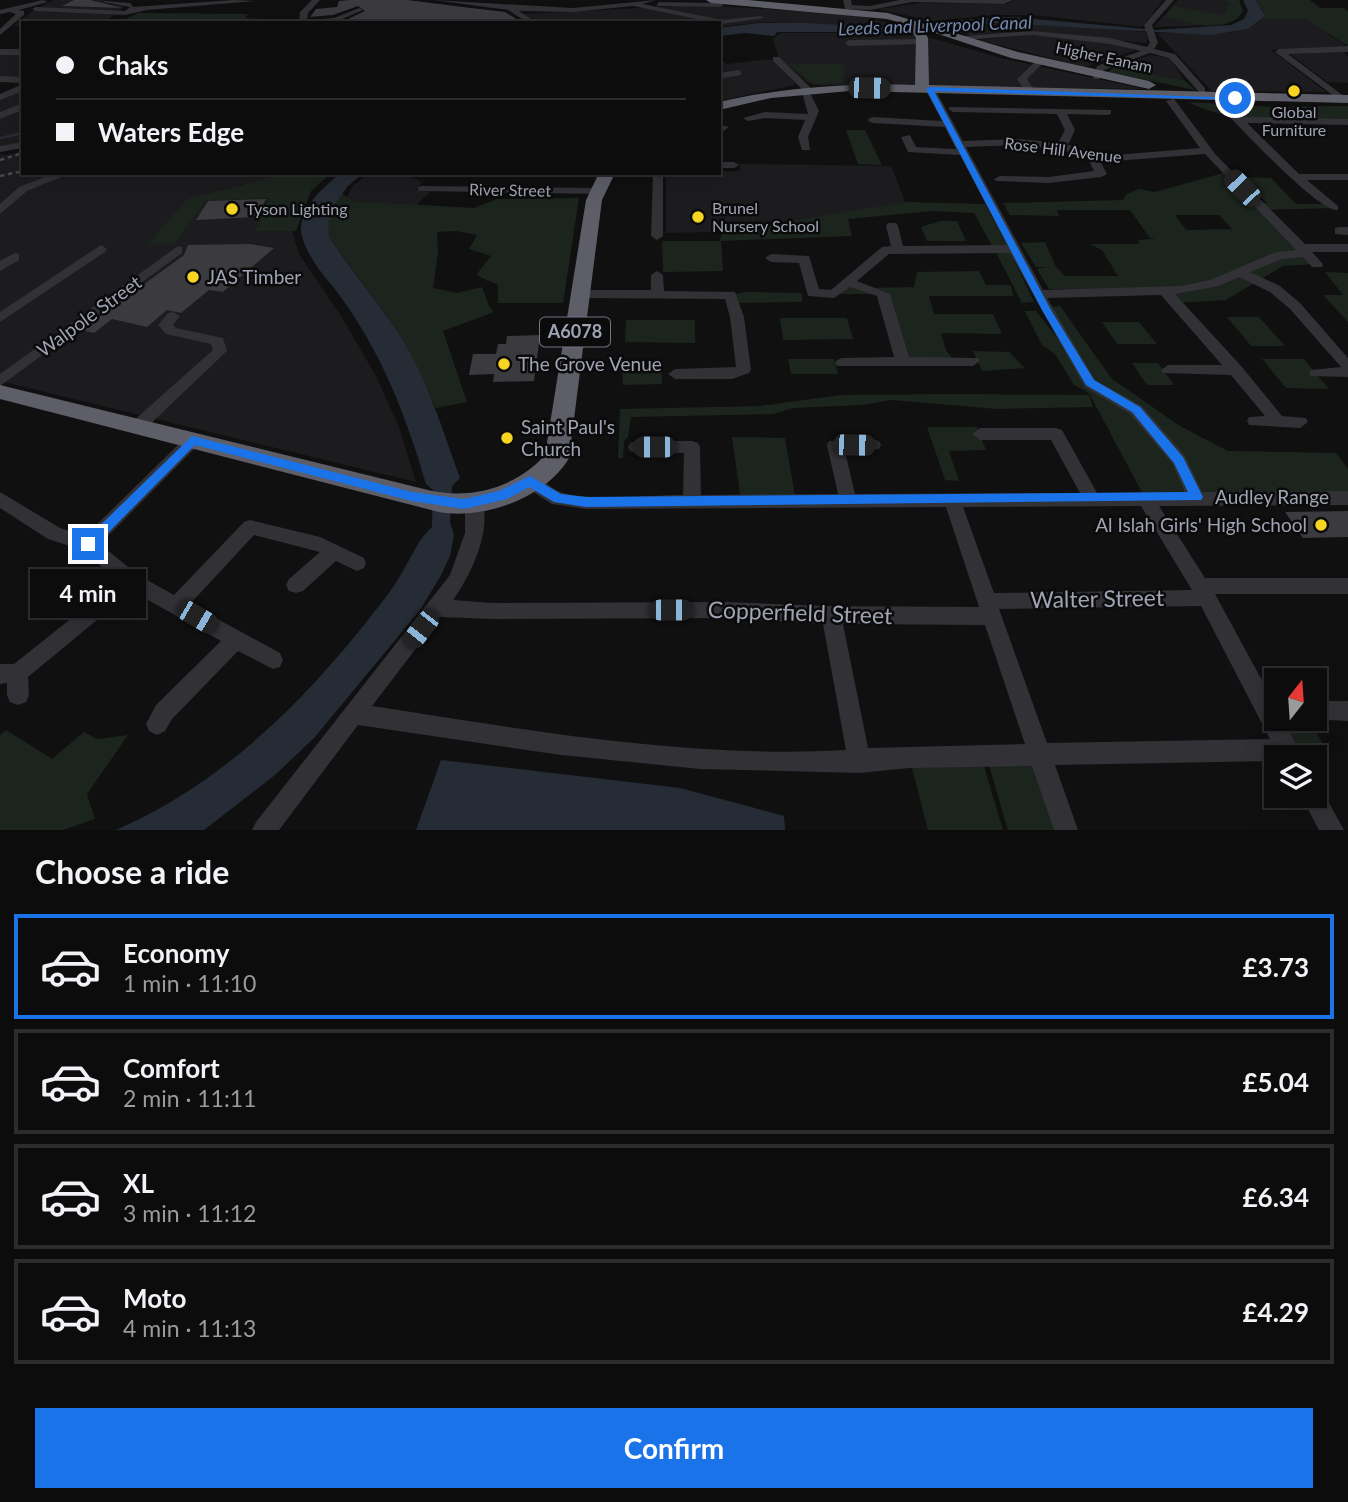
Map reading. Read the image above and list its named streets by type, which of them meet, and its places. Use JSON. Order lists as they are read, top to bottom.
{
  "streets": {
    "highway": ["Higher Eanam", "A6078"],
    "street": [
      "Rose Hill Avenue",
      "River Street",
      "Walpole Street",
      "Audley Range",
      "Walter Street",
      "Copperfield Street"
    ]
  },
  "crossings": [
    ["River Street", "A6078"],
    ["A6078", "Audley Range"],
    ["Walter Street", "Copperfield Street"]
  ],
  "water": ["Leeds and Liverpool Canal"],
  "places": [
    "Global Furniture",
    "Tyson Lighting",
    "Brunel Nursery School",
    "JAS Timber",
    "The Grove Venue",
    "Saint Paul's Church",
    "Al Islah Girls' High School"
  ],
  "north": "top",
  "page": {
    "banner": ["Chaks", "Waters Edge"],
    "bubble": "4 min",
    "heading": "Choose a ride",
    "list": [
      {
        "name": "Economy",
        "note": "1 min · 11:10",
        "value": "£3.73"
      },
      {
        "name": "Comfort",
        "note": "2 min · 11:11",
        "value": "£5.04"
      },
      {
        "name": "XL",
        "note": "3 min · 11:12",
        "value": "£6.34"
      },
      {
        "name": "Moto",
        "note": "4 min · 11:13",
        "value": "£4.29"
      }
    ],
    "buttons": "Confirm"
  }
}
